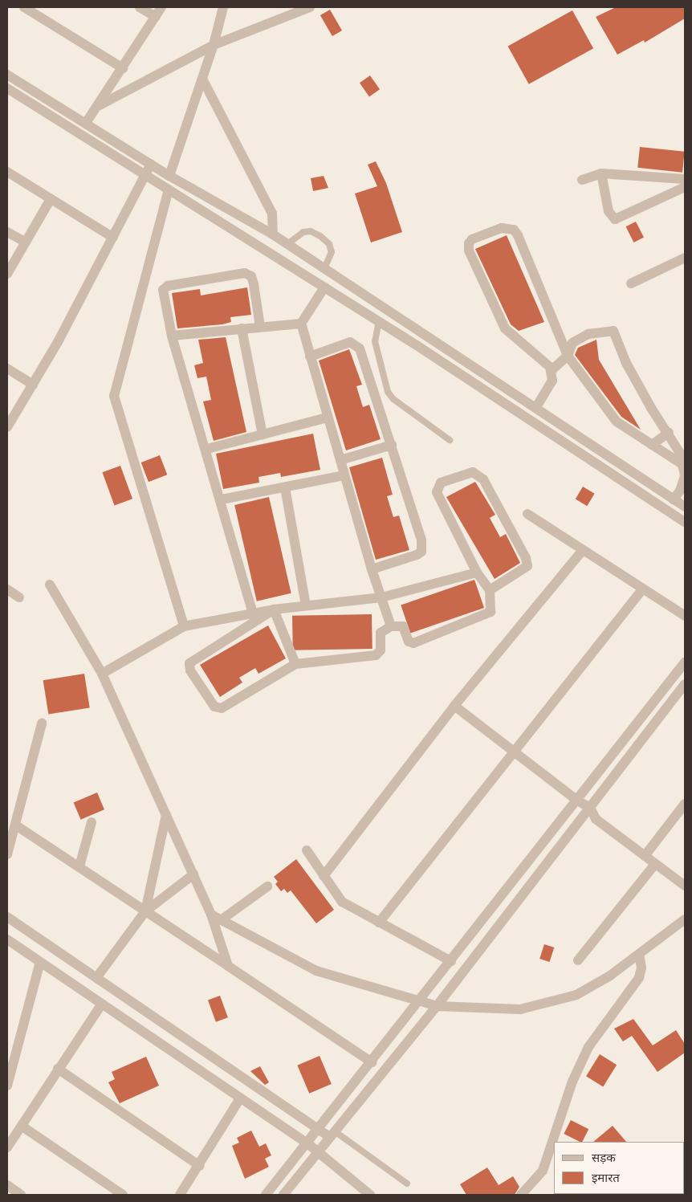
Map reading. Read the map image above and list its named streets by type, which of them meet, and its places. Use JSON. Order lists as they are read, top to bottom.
{
  "legend": ["सड़क", "इमारत"]
}
